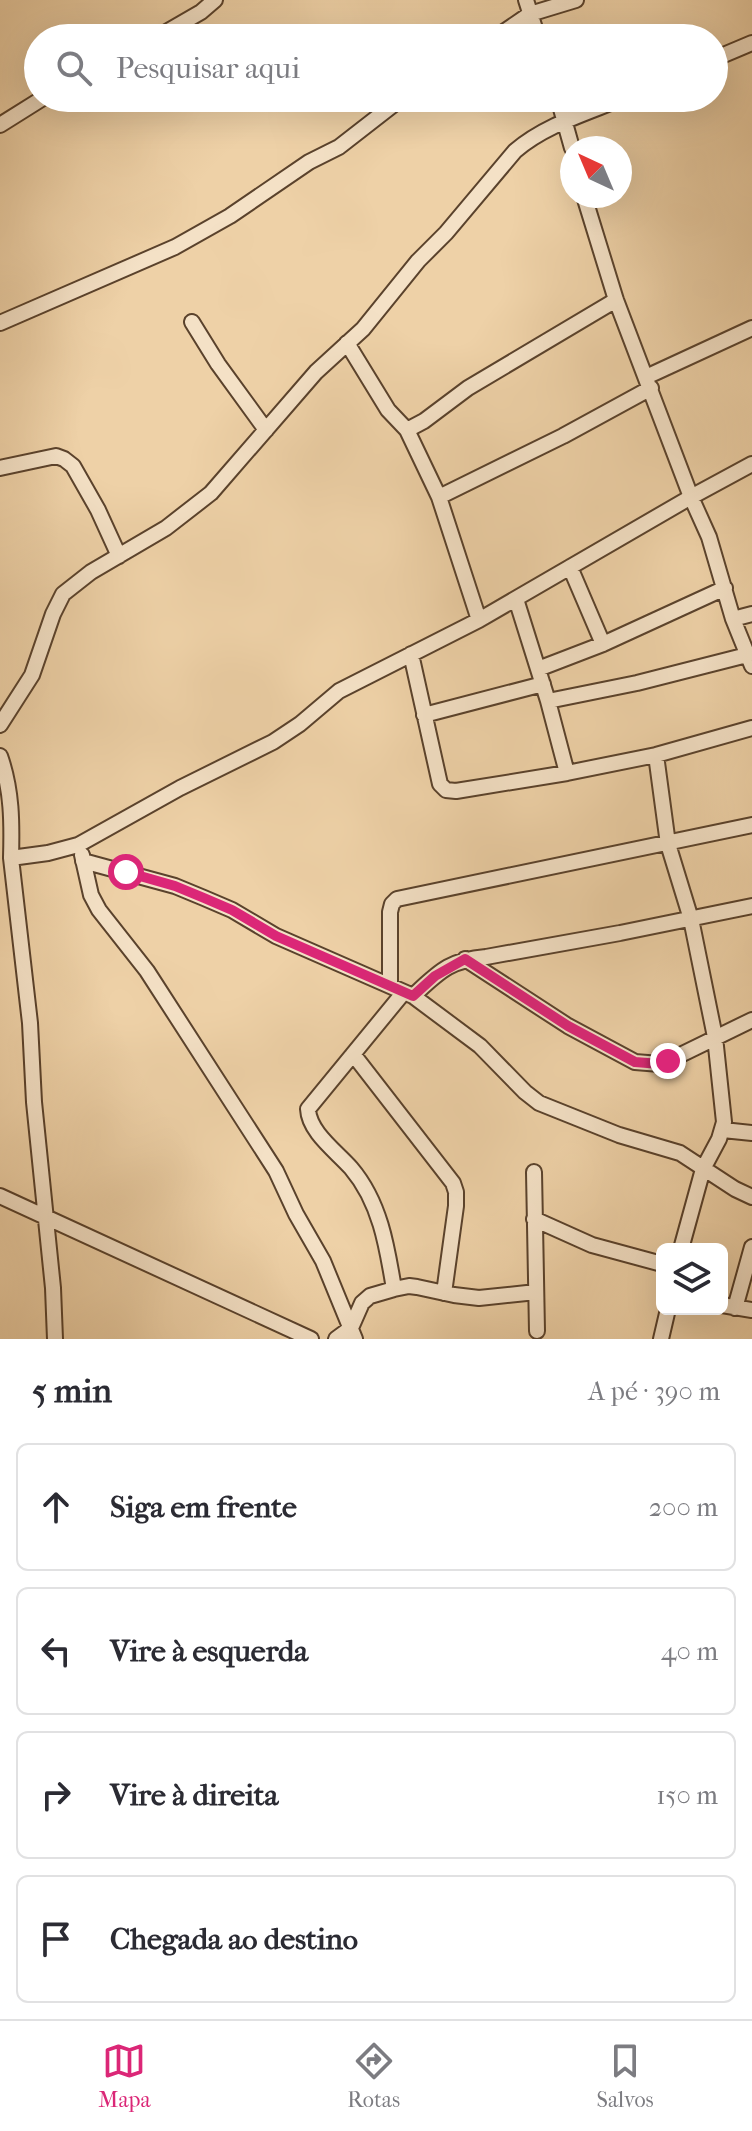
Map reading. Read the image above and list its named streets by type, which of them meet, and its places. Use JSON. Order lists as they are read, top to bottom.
{
  "north": "top left",
  "page": {
    "search": "Pesquisar aqui",
    "heading": ["5 min", "A pé · 390 m"],
    "list": [
      ["Siga em frente", "200 m"],
      ["Vire à esquerda", "40 m"],
      ["Vire à direita", "150 m"],
      "Chegada ao destino"
    ],
    "nav": ["Mapa", "Rotas", "Salvos"]
  }
}
